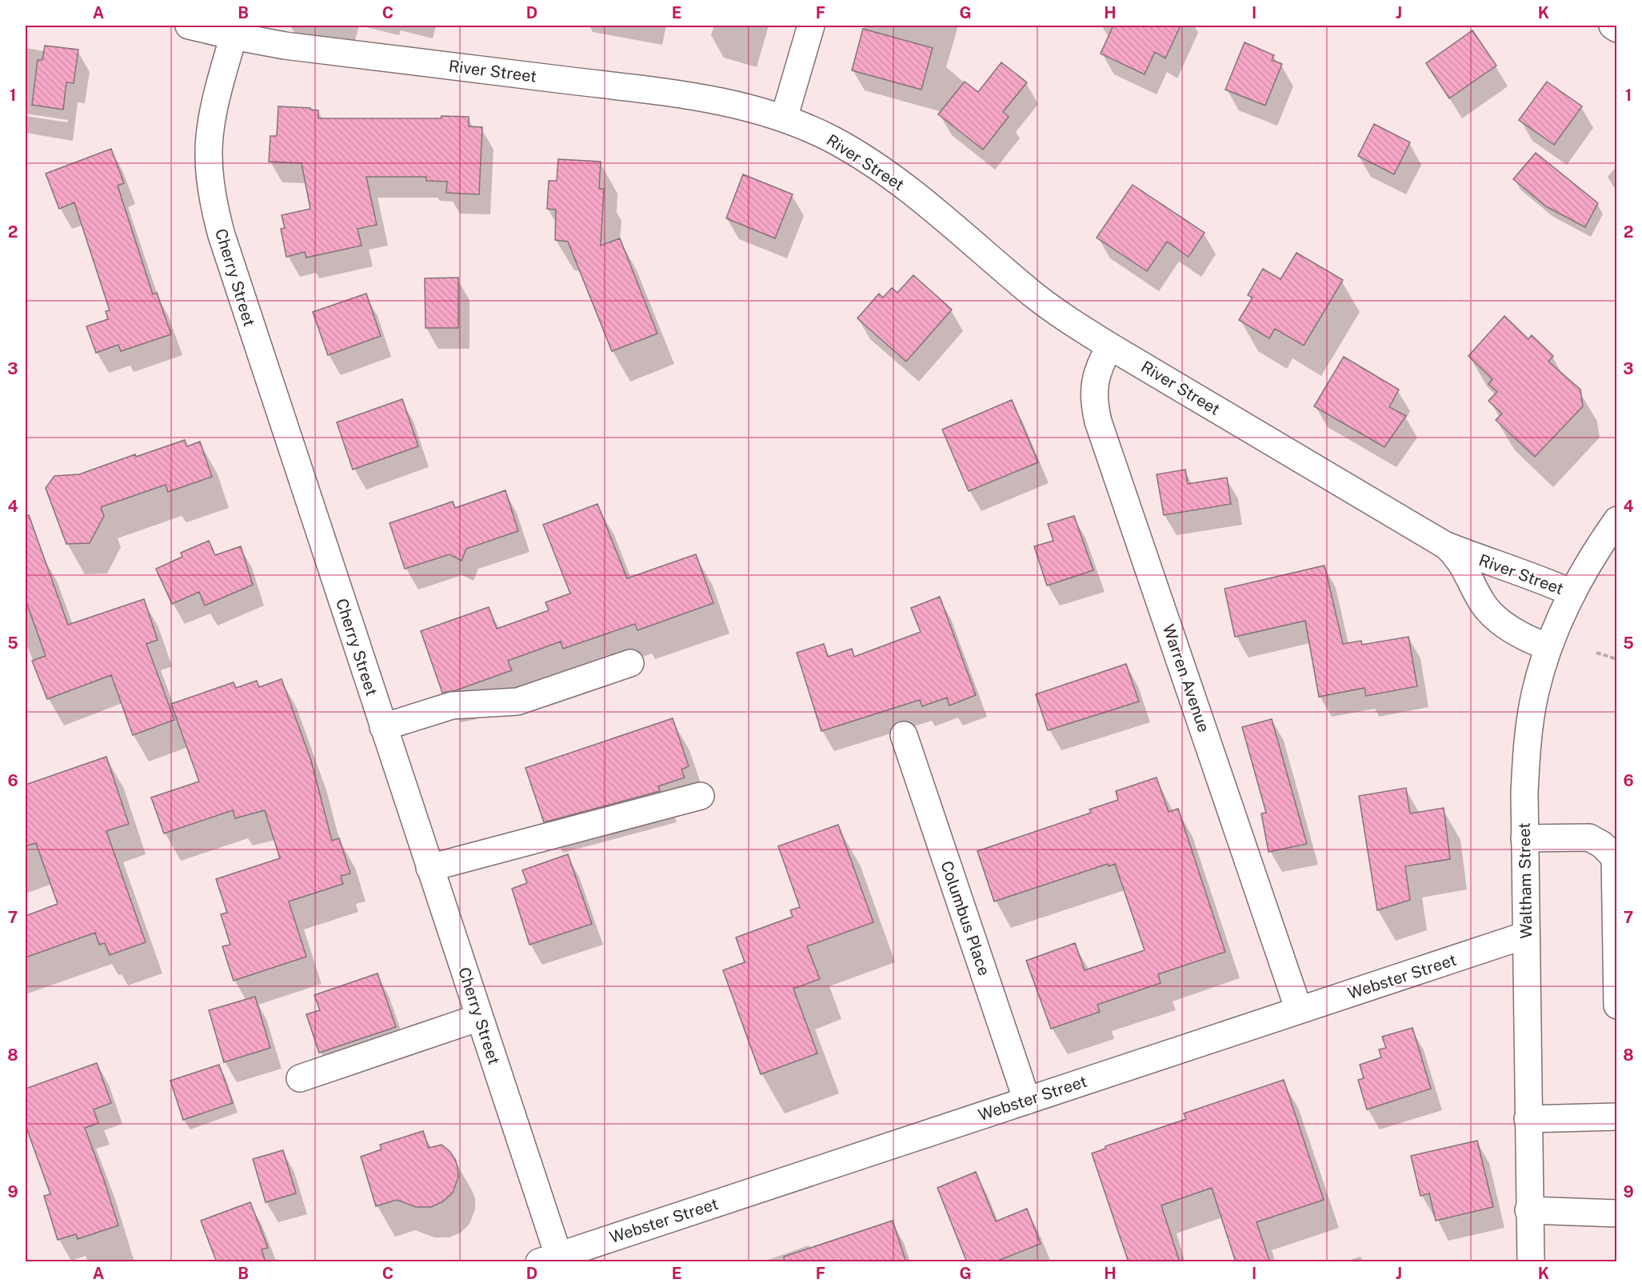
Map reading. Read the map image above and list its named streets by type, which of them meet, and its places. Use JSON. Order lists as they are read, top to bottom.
{
  "streets": {
    "street": [
      "River Street",
      "Cherry Street",
      "Warren Avenue",
      "Waltham Street",
      "Columbus Place",
      "Webster Street"
    ]
  },
  "crossings": [
    ["River Street", "Cherry Street"],
    ["River Street", "Warren Avenue"],
    ["River Street", "Waltham Street"],
    ["Cherry Street", "Webster Street"],
    ["Warren Avenue", "Webster Street"],
    ["Waltham Street", "Webster Street"],
    ["Columbus Place", "Webster Street"]
  ],
  "grid": {
    "columns": [
      "A",
      "B",
      "C",
      "D",
      "E",
      "F",
      "G",
      "H",
      "I",
      "J",
      "K"
    ],
    "rows": [
      "1",
      "2",
      "3",
      "4",
      "5",
      "6",
      "7",
      "8",
      "9"
    ]
  }
}
